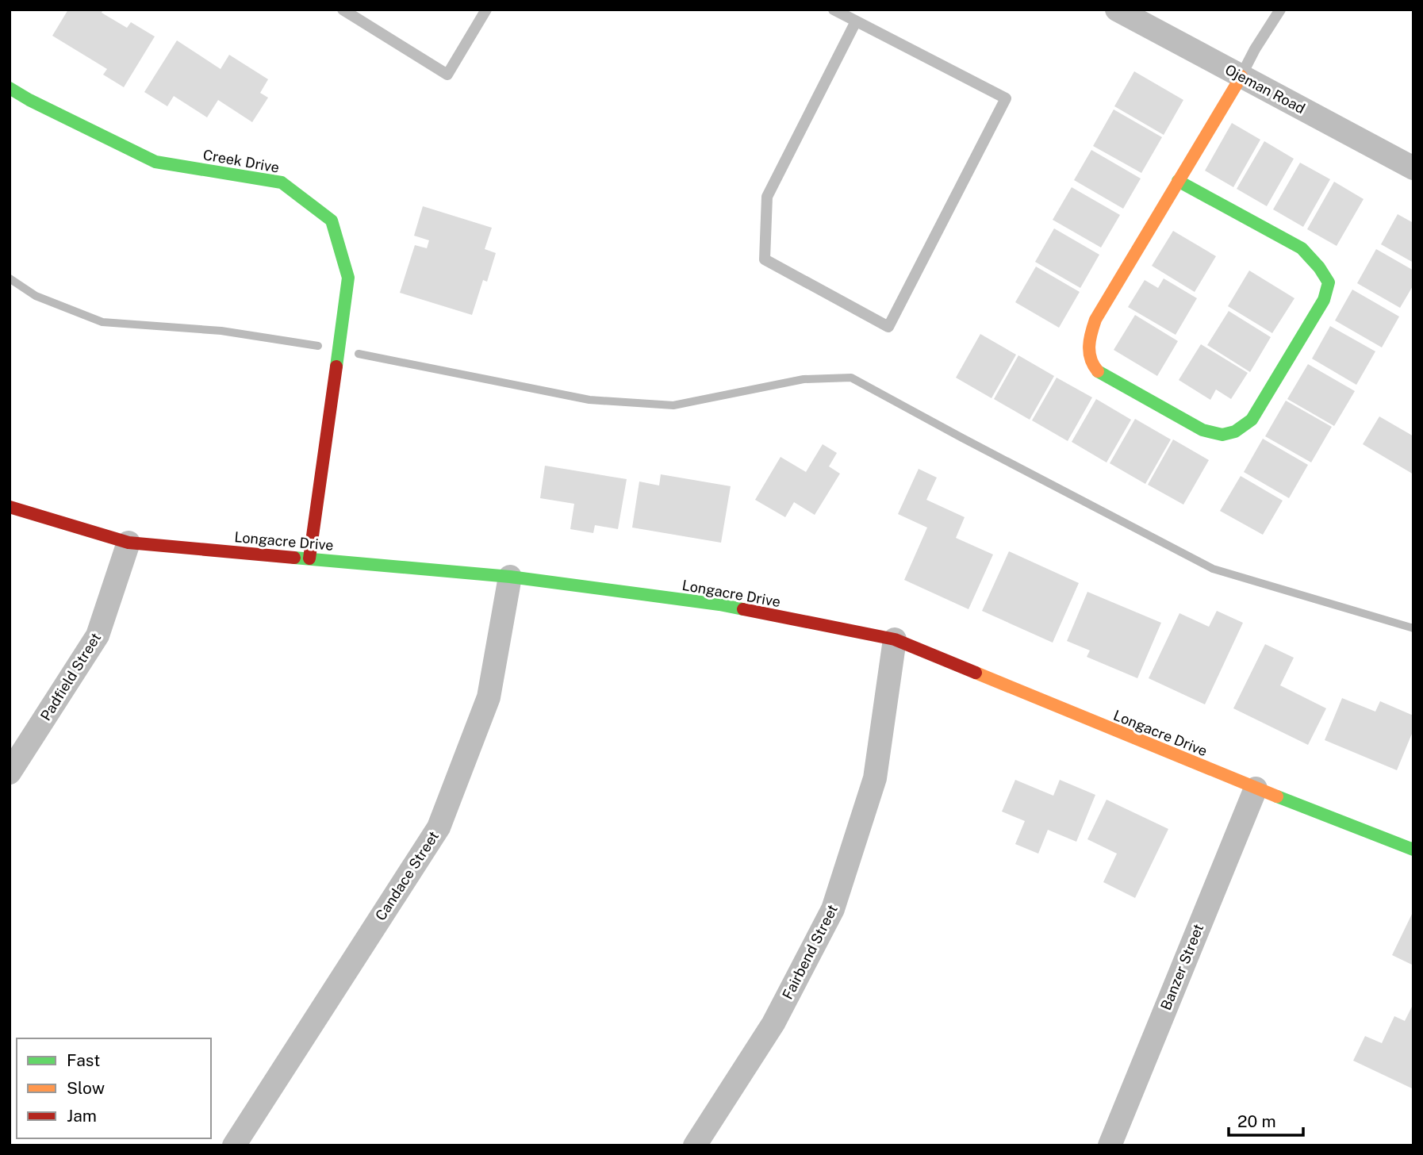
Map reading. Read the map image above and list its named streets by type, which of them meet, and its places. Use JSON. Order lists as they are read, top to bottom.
{
  "streets": {
    "street": [
      "Ojeman Road",
      "Creek Drive",
      "Longacre Drive",
      "Padfield Street",
      "Candace Street",
      "Fairbend Street",
      "Banzer Street"
    ]
  },
  "crossings": [
    ["Creek Drive", "Longacre Drive"],
    ["Longacre Drive", "Padfield Street"],
    ["Longacre Drive", "Candace Street"],
    ["Longacre Drive", "Fairbend Street"],
    ["Longacre Drive", "Banzer Street"]
  ],
  "legend": ["Fast", "Slow", "Jam"],
  "scale_bar": "20 m"
}
